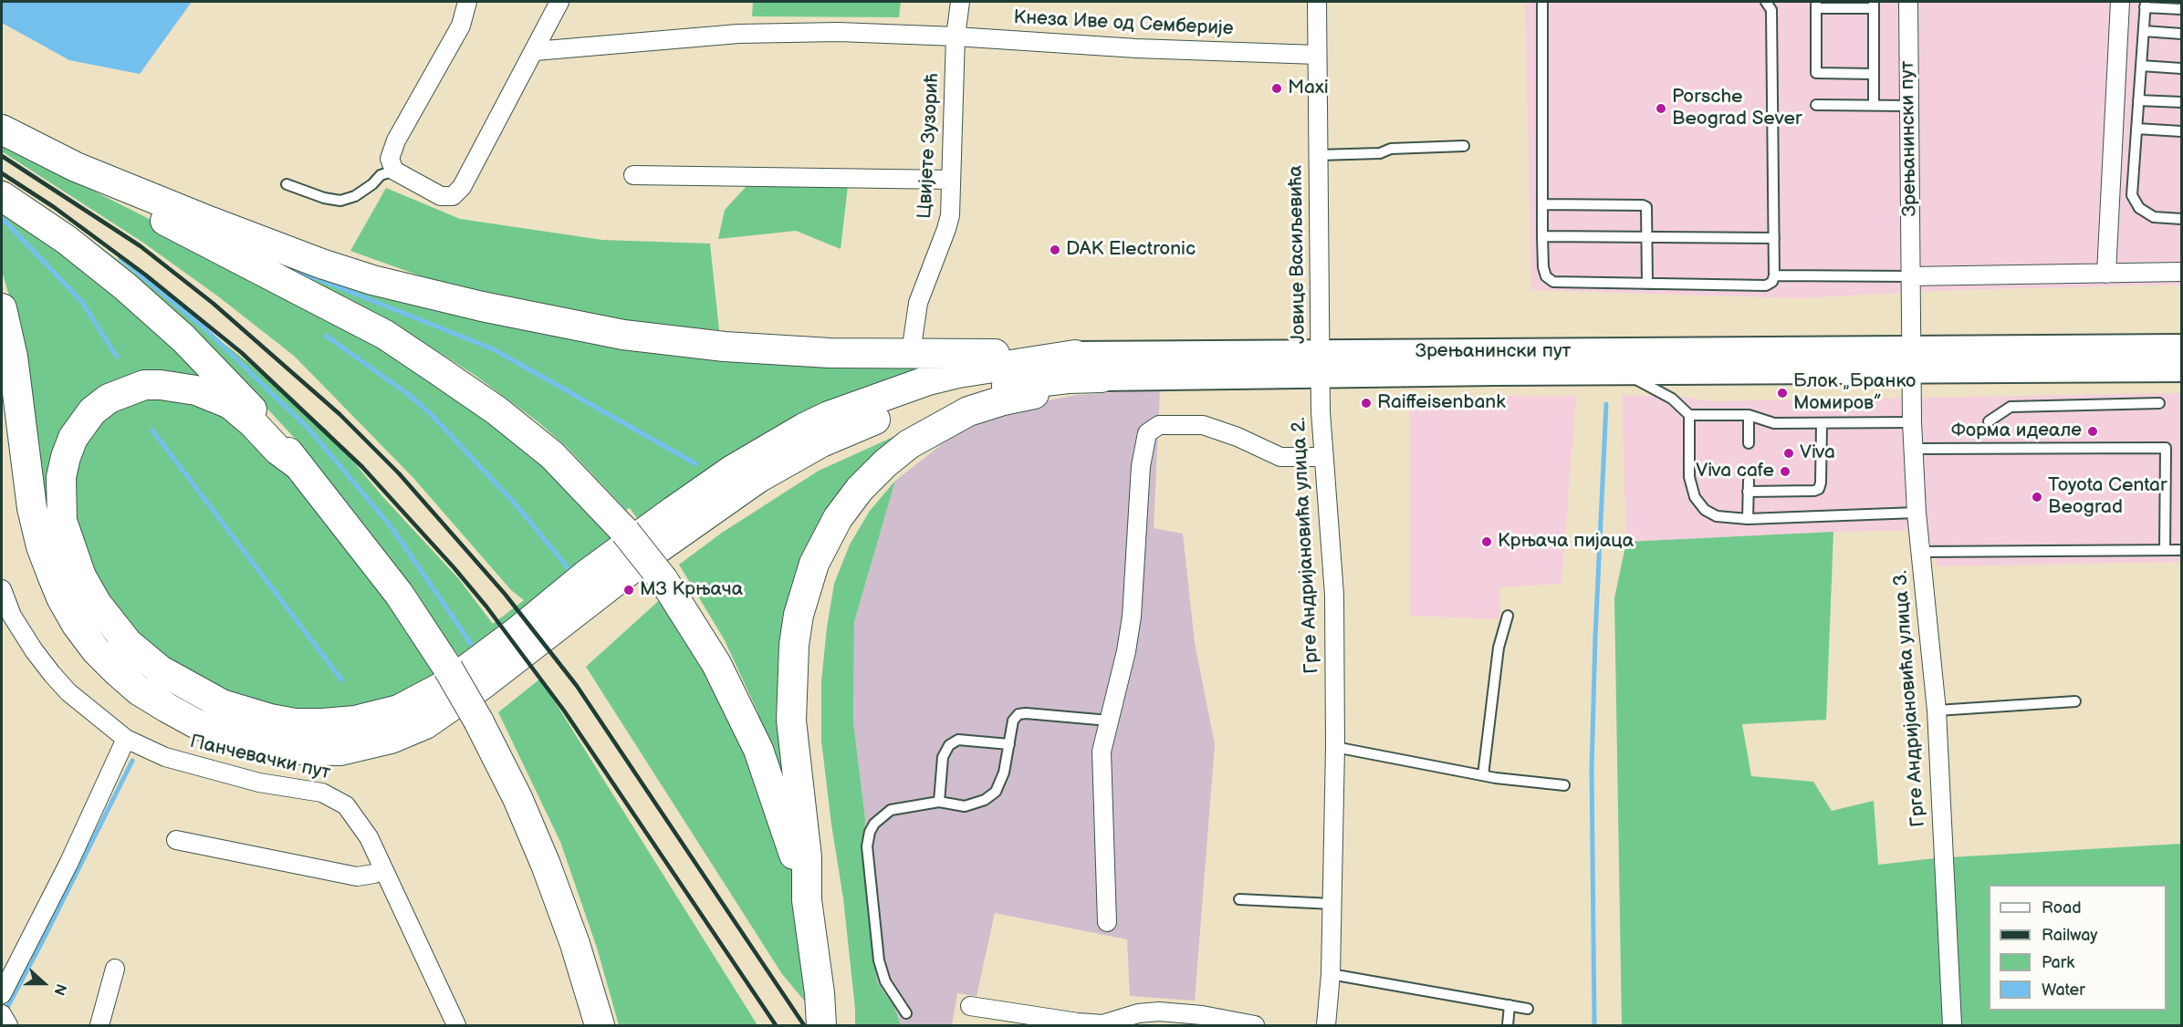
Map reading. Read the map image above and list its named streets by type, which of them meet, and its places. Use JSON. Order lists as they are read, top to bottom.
{
  "streets": {
    "main road": ["Зрењанински пут"],
    "street": [
      "Кнеза Иве од Семберије",
      "Цвијете Зузорић",
      "Јовице Васиљевића",
      "Грге Андријановића улица 2.",
      "Грге Андријановића улица 3.",
      "Панчевачки пут"
    ]
  },
  "crossings": [
    ["Кнеза Иве од Семберије", "Цвијете Зузорић"],
    ["Кнеза Иве од Семберије", "Јовице Васиљевића"],
    ["Зрењанински пут", "Јовице Васиљевића"],
    ["Зрењанински пут", "Грге Андријановића улица 2."],
    ["Зрењанински пут", "Грге Андријановића улица 3."],
    ["Јовице Васиљевића", "Грге Андријановића улица 2."]
  ],
  "places": [
    "Maxi",
    "Porsche Beograd Sever",
    "DAK Electronic",
    "Блок „Бранко Момиров”",
    "Raiffeisenbank",
    "Форма идеале",
    "Viva",
    "Viva cafe",
    "Toyota Centar Beograd",
    "Крњача пијаца",
    "МЗ Крњача"
  ],
  "legend": [
    "Road",
    "Railway",
    "Park",
    "Water"
  ],
  "north": "right"
}
